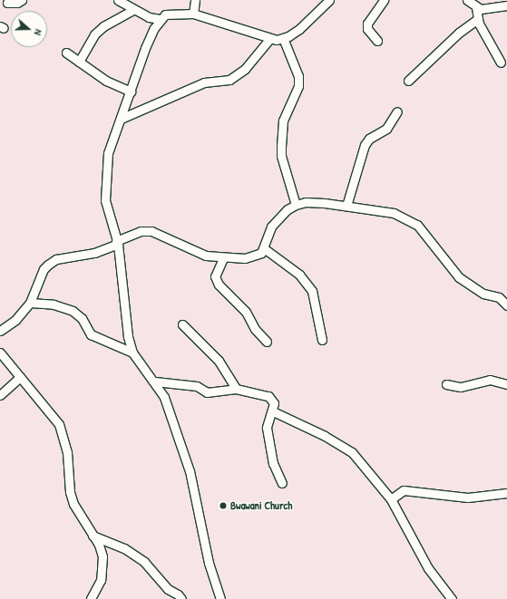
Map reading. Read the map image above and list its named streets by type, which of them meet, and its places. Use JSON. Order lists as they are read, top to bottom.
{
  "places": ["Bwawani Church"],
  "north": "right"
}
